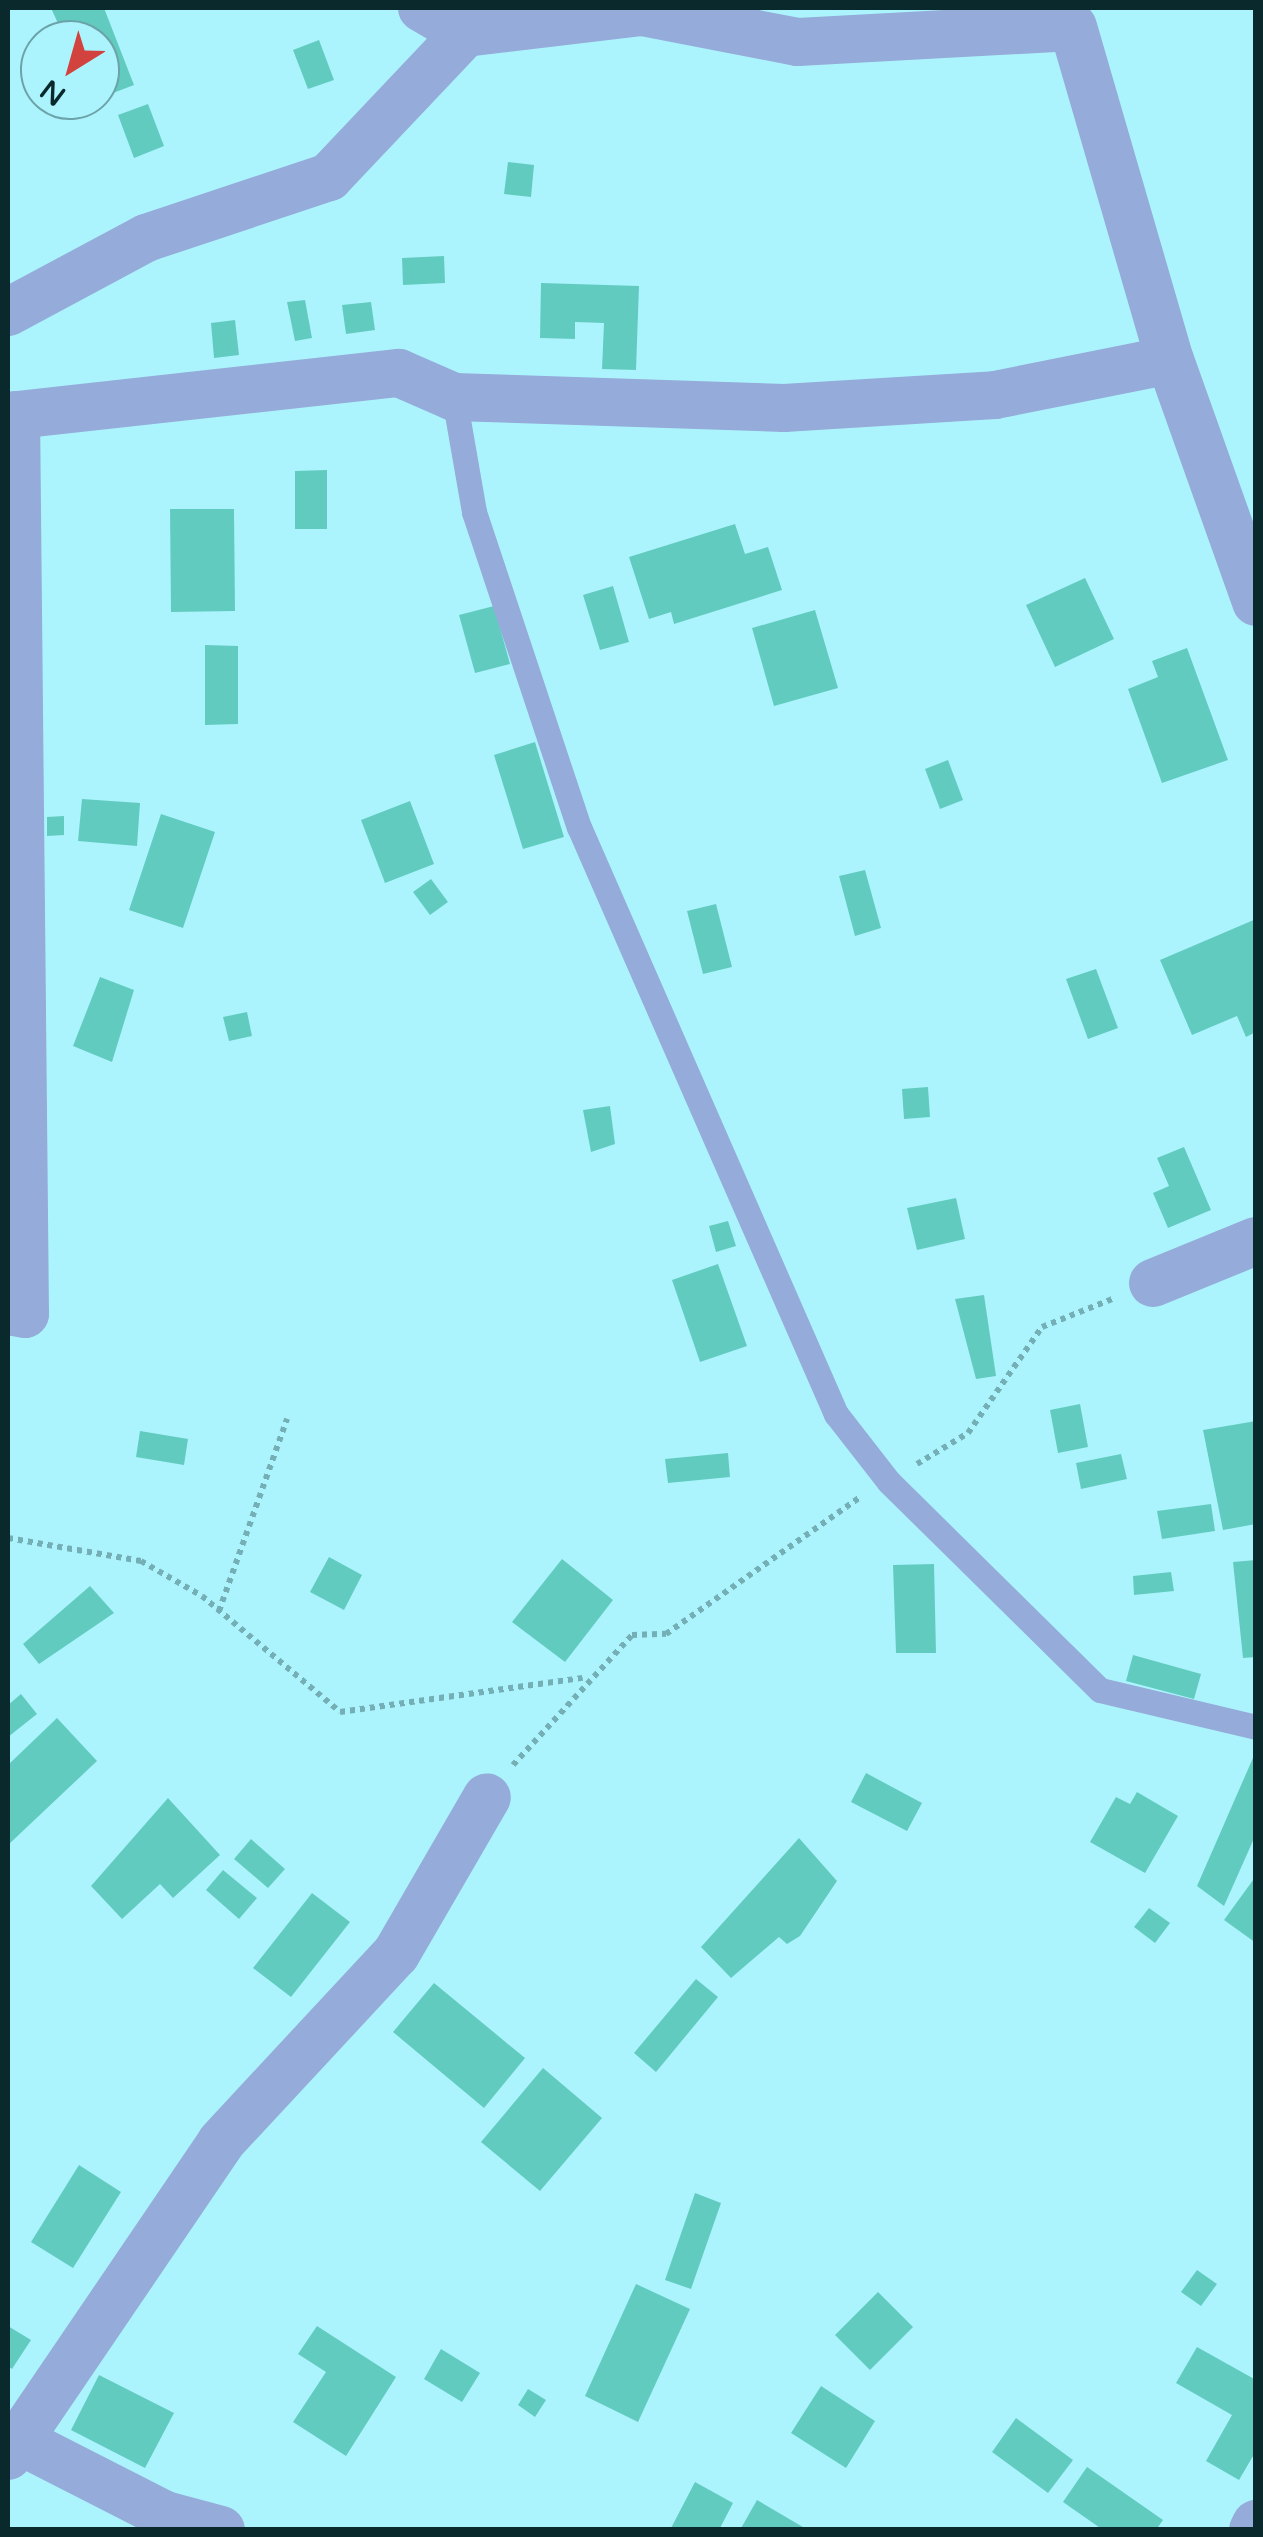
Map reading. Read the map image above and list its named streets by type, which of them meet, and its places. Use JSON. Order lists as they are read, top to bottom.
{
  "north": "bottom left"
}
